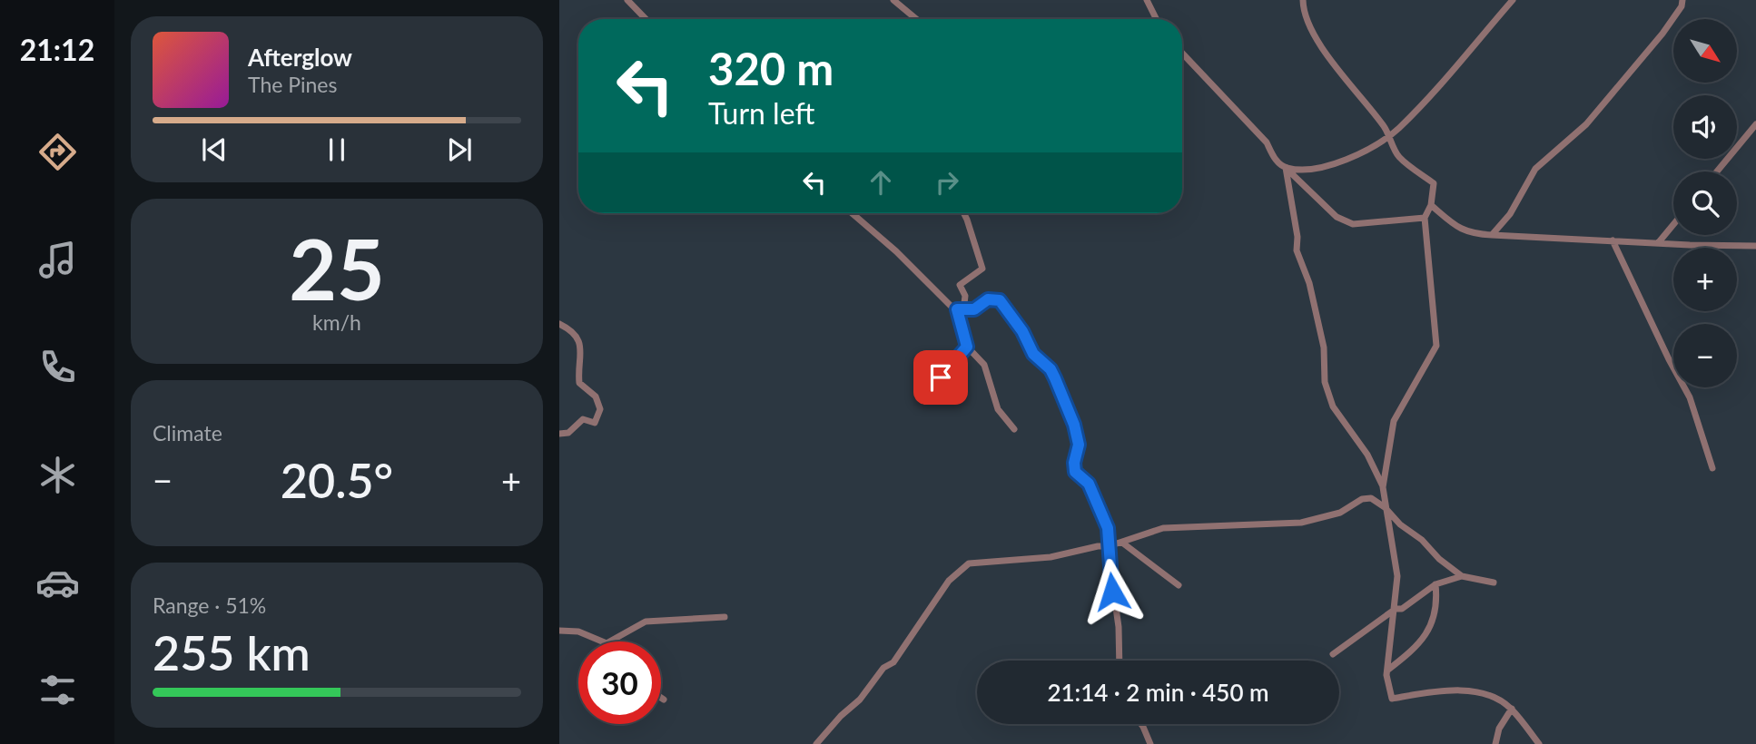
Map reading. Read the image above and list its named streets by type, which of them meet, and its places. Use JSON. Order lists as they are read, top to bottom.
{
  "north": "bottom right",
  "page": {
    "tabs": "21:12",
    "map_buttons": ["+", "−"],
    "turn": ["320 m", "Turn left"],
    "song": ["Afterglow", "The Pines"],
    "tile": [
      ["25", "km/h"],
      "Climate",
      ["Range · 51%", "255 km"]
    ],
    "heat": ["−", "20.5°", "+"],
    "limit": "30",
    "trip": "21:14 · 2 min · 450 m"
  }
}
